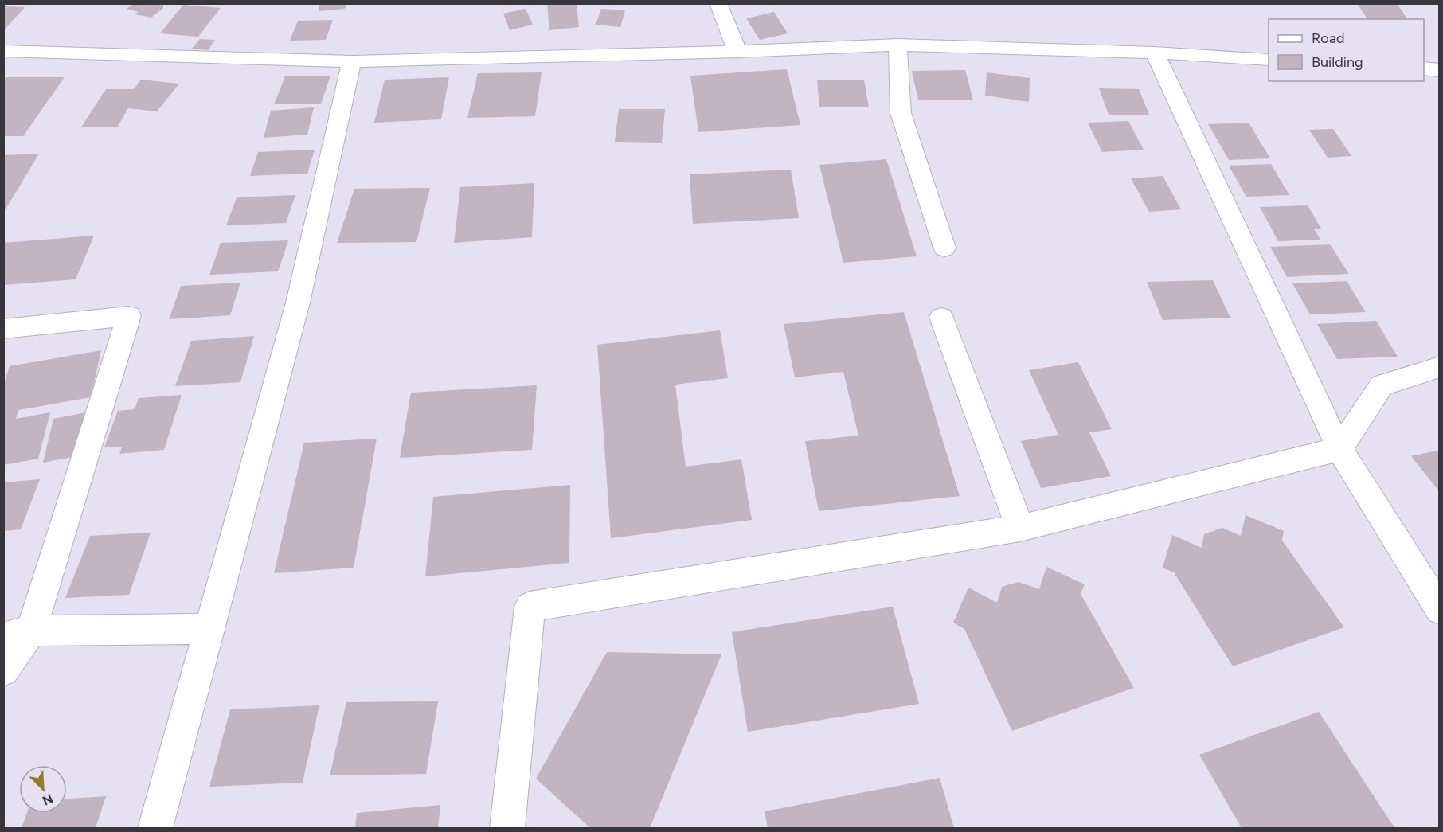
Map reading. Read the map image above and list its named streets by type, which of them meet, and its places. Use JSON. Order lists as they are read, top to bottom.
{
  "legend": ["Road", "Building"],
  "north": "bottom right"
}
